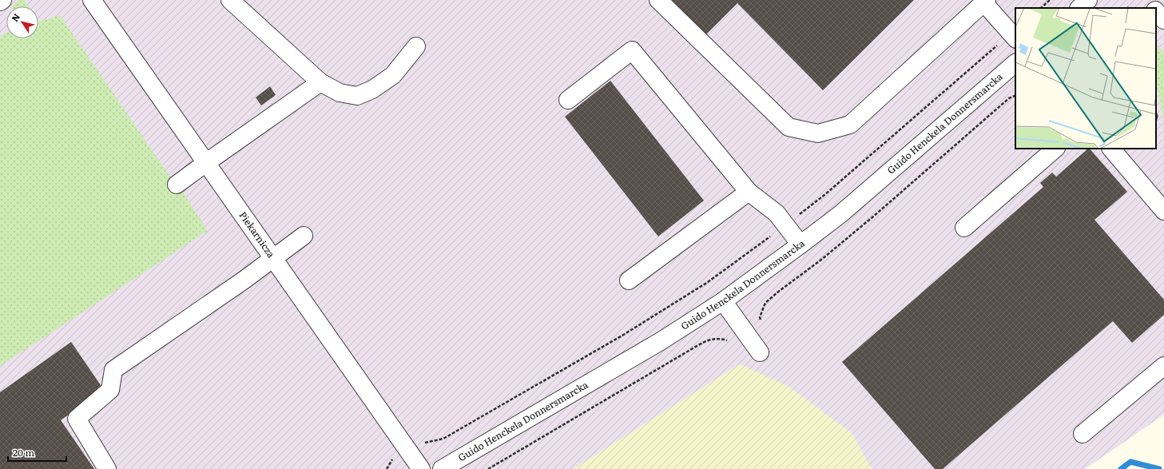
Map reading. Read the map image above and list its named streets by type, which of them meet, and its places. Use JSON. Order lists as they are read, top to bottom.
{
  "streets": {
    "street": ["Guido Henckela Donnersmarcka", "Piekarnicza"]
  },
  "scale_bar": "20 m",
  "north": "top left"
}
